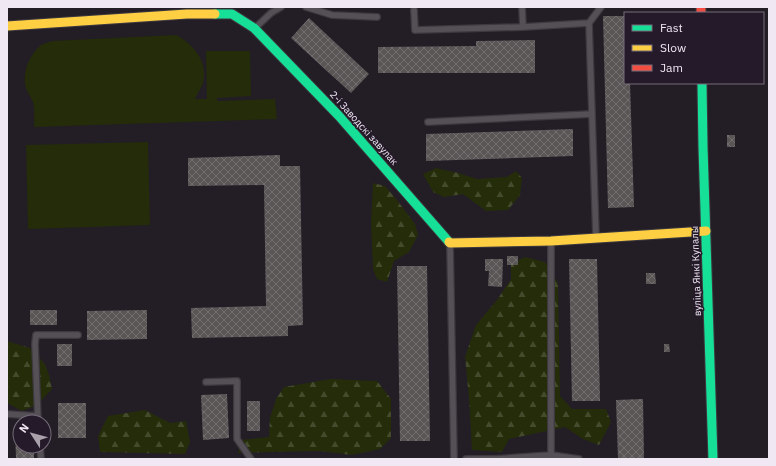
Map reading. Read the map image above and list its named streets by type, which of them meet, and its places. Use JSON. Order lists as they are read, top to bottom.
{
  "streets": {
    "street": ["2-і Заводскі завулак", "вуліца Янкі Купалы"]
  },
  "legend": ["Fast", "Slow", "Jam"],
  "north": "top left"
}
